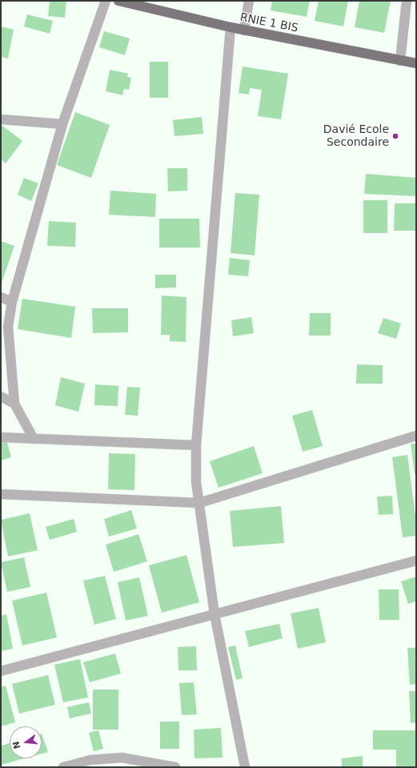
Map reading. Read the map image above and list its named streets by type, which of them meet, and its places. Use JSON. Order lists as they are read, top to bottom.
{
  "streets": {
    "main road": ["RNIE 1 BIS"]
  },
  "places": ["Davié Ecole Secondaire"],
  "north": "left"
}
